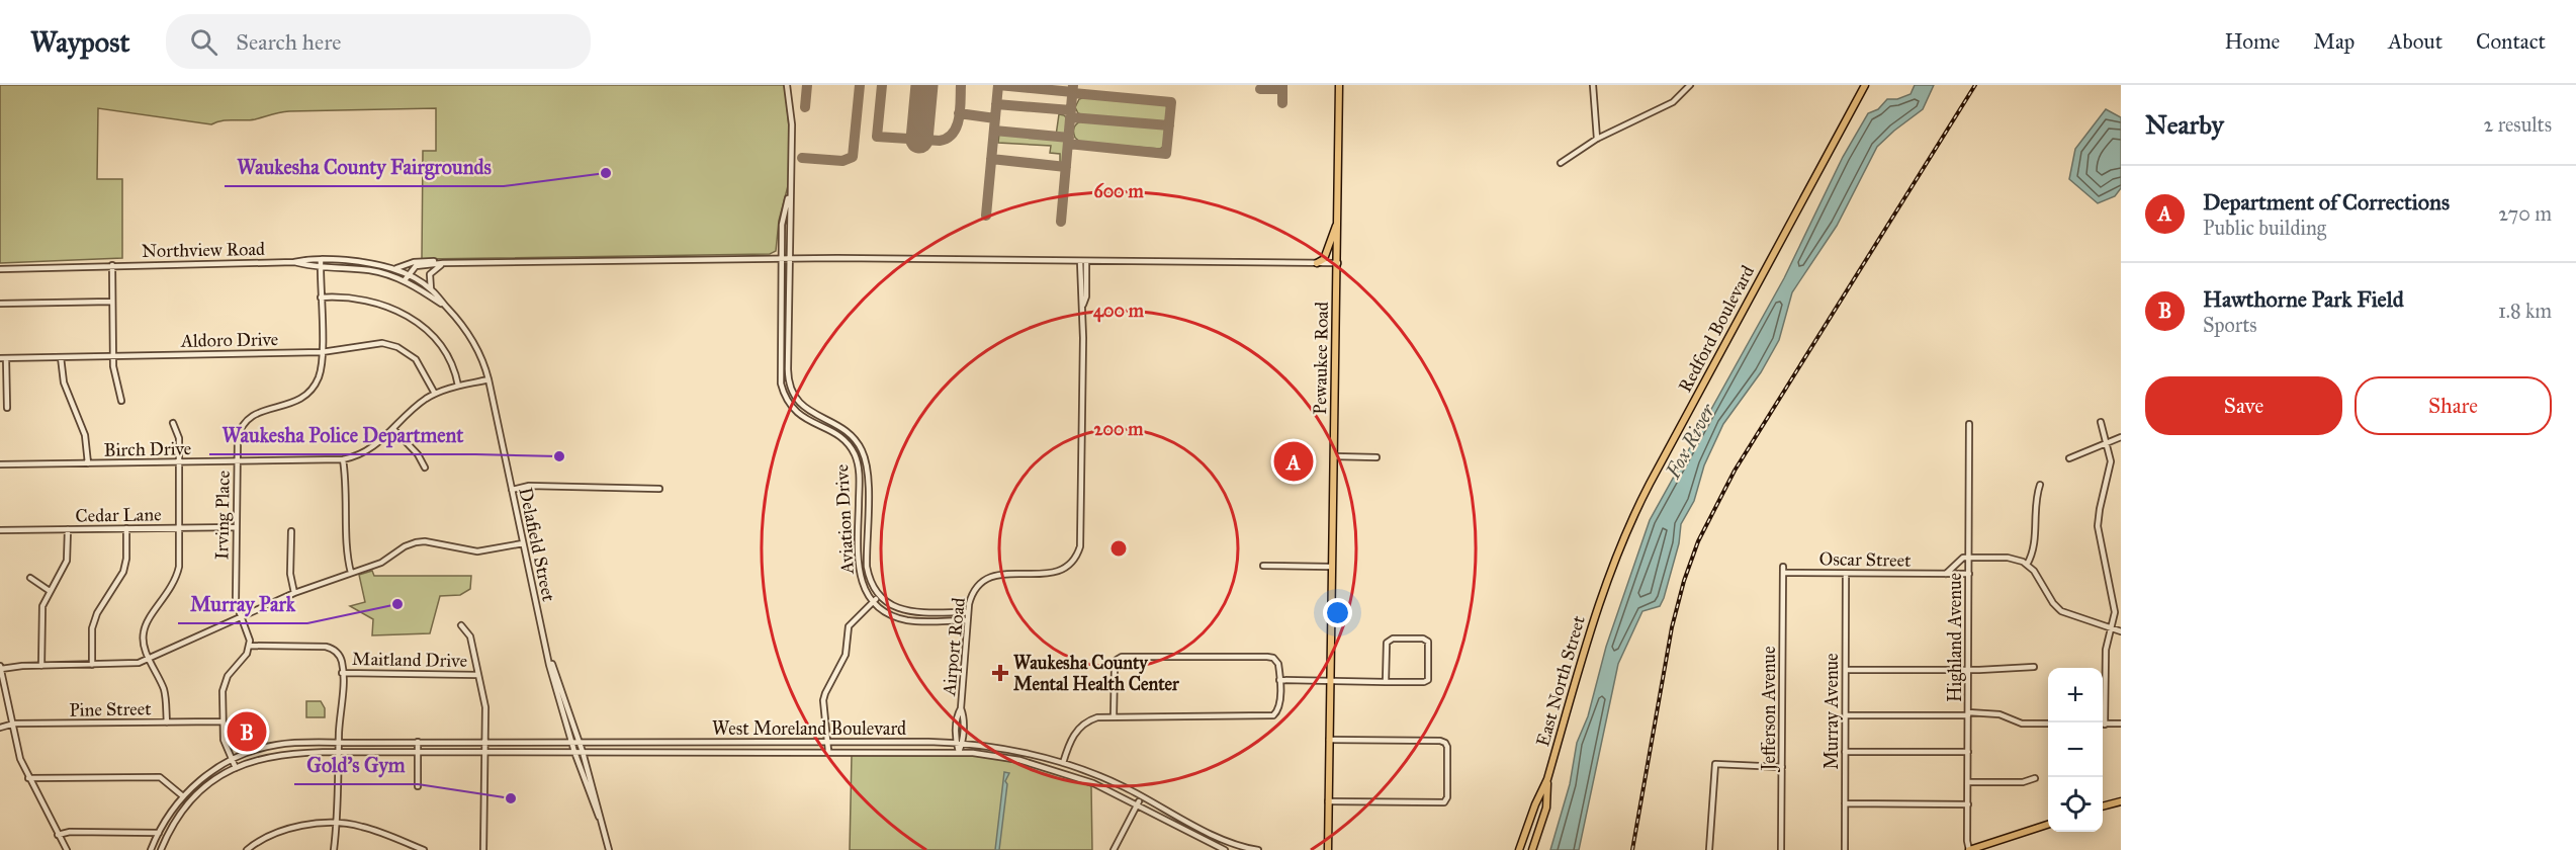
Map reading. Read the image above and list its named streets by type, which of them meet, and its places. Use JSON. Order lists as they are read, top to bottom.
{
  "streets": {
    "main road": ["Redford Boulevard", "Pewaukee Road", "East North Street"],
    "street": [
      "Northview Road",
      "Aldoro Drive",
      "Birch Drive",
      "Cedar Lane",
      "Irving Place",
      "Aviation Drive",
      "Delafield Street",
      "Oscar Street",
      "Highland Avenue",
      "Airport Road",
      "Maitland Drive",
      "Jefferson Avenue",
      "Pine Street",
      "Murray Avenue",
      "West Moreland Boulevard"
    ]
  },
  "crossings": [
    ["Northview Road", "Irving Place"],
    ["Northview Road", "Delafield Street"],
    ["Redford Boulevard", "East North Street"],
    ["Aldoro Drive", "Birch Drive"],
    ["Aldoro Drive", "Irving Place"],
    ["Birch Drive", "Irving Place"],
    ["Birch Drive", "Delafield Street"],
    ["Cedar Lane", "Irving Place"],
    ["Irving Place", "Maitland Drive"],
    ["Delafield Street", "West Moreland Boulevard"],
    ["Oscar Street", "Highland Avenue"],
    ["Oscar Street", "Jefferson Avenue"],
    ["Oscar Street", "Murray Avenue"],
    ["Airport Road", "West Moreland Boulevard"]
  ],
  "water": ["Fox River"],
  "places": {
    "other": [
      "Waukesha County Fairgrounds",
      "Waukesha Police Department",
      "Murray Park",
      "Gold's Gym"
    ],
    "health": ["Waukesha County Mental Health Center"]
  },
  "page": {
    "header": "Waypost",
    "search": "Search here",
    "nav": [
      "Home",
      "Map",
      "About",
      "Contact"
    ],
    "heading": ["Nearby", "2 results"],
    "list": [
      {
        "mark": "A",
        "name": "Department of Corrections",
        "note": "Public building",
        "value": "270 m"
      },
      {
        "mark": "B",
        "name": "Hawthorne Park Field",
        "note": "Sports",
        "value": "1.8 km"
      }
    ],
    "buttons": ["Save", "Share"],
    "pins": ["A", "B"],
    "map_buttons": ["+", "−"]
  },
  "rings": ["600 m", "400 m", "200 m"]
}
